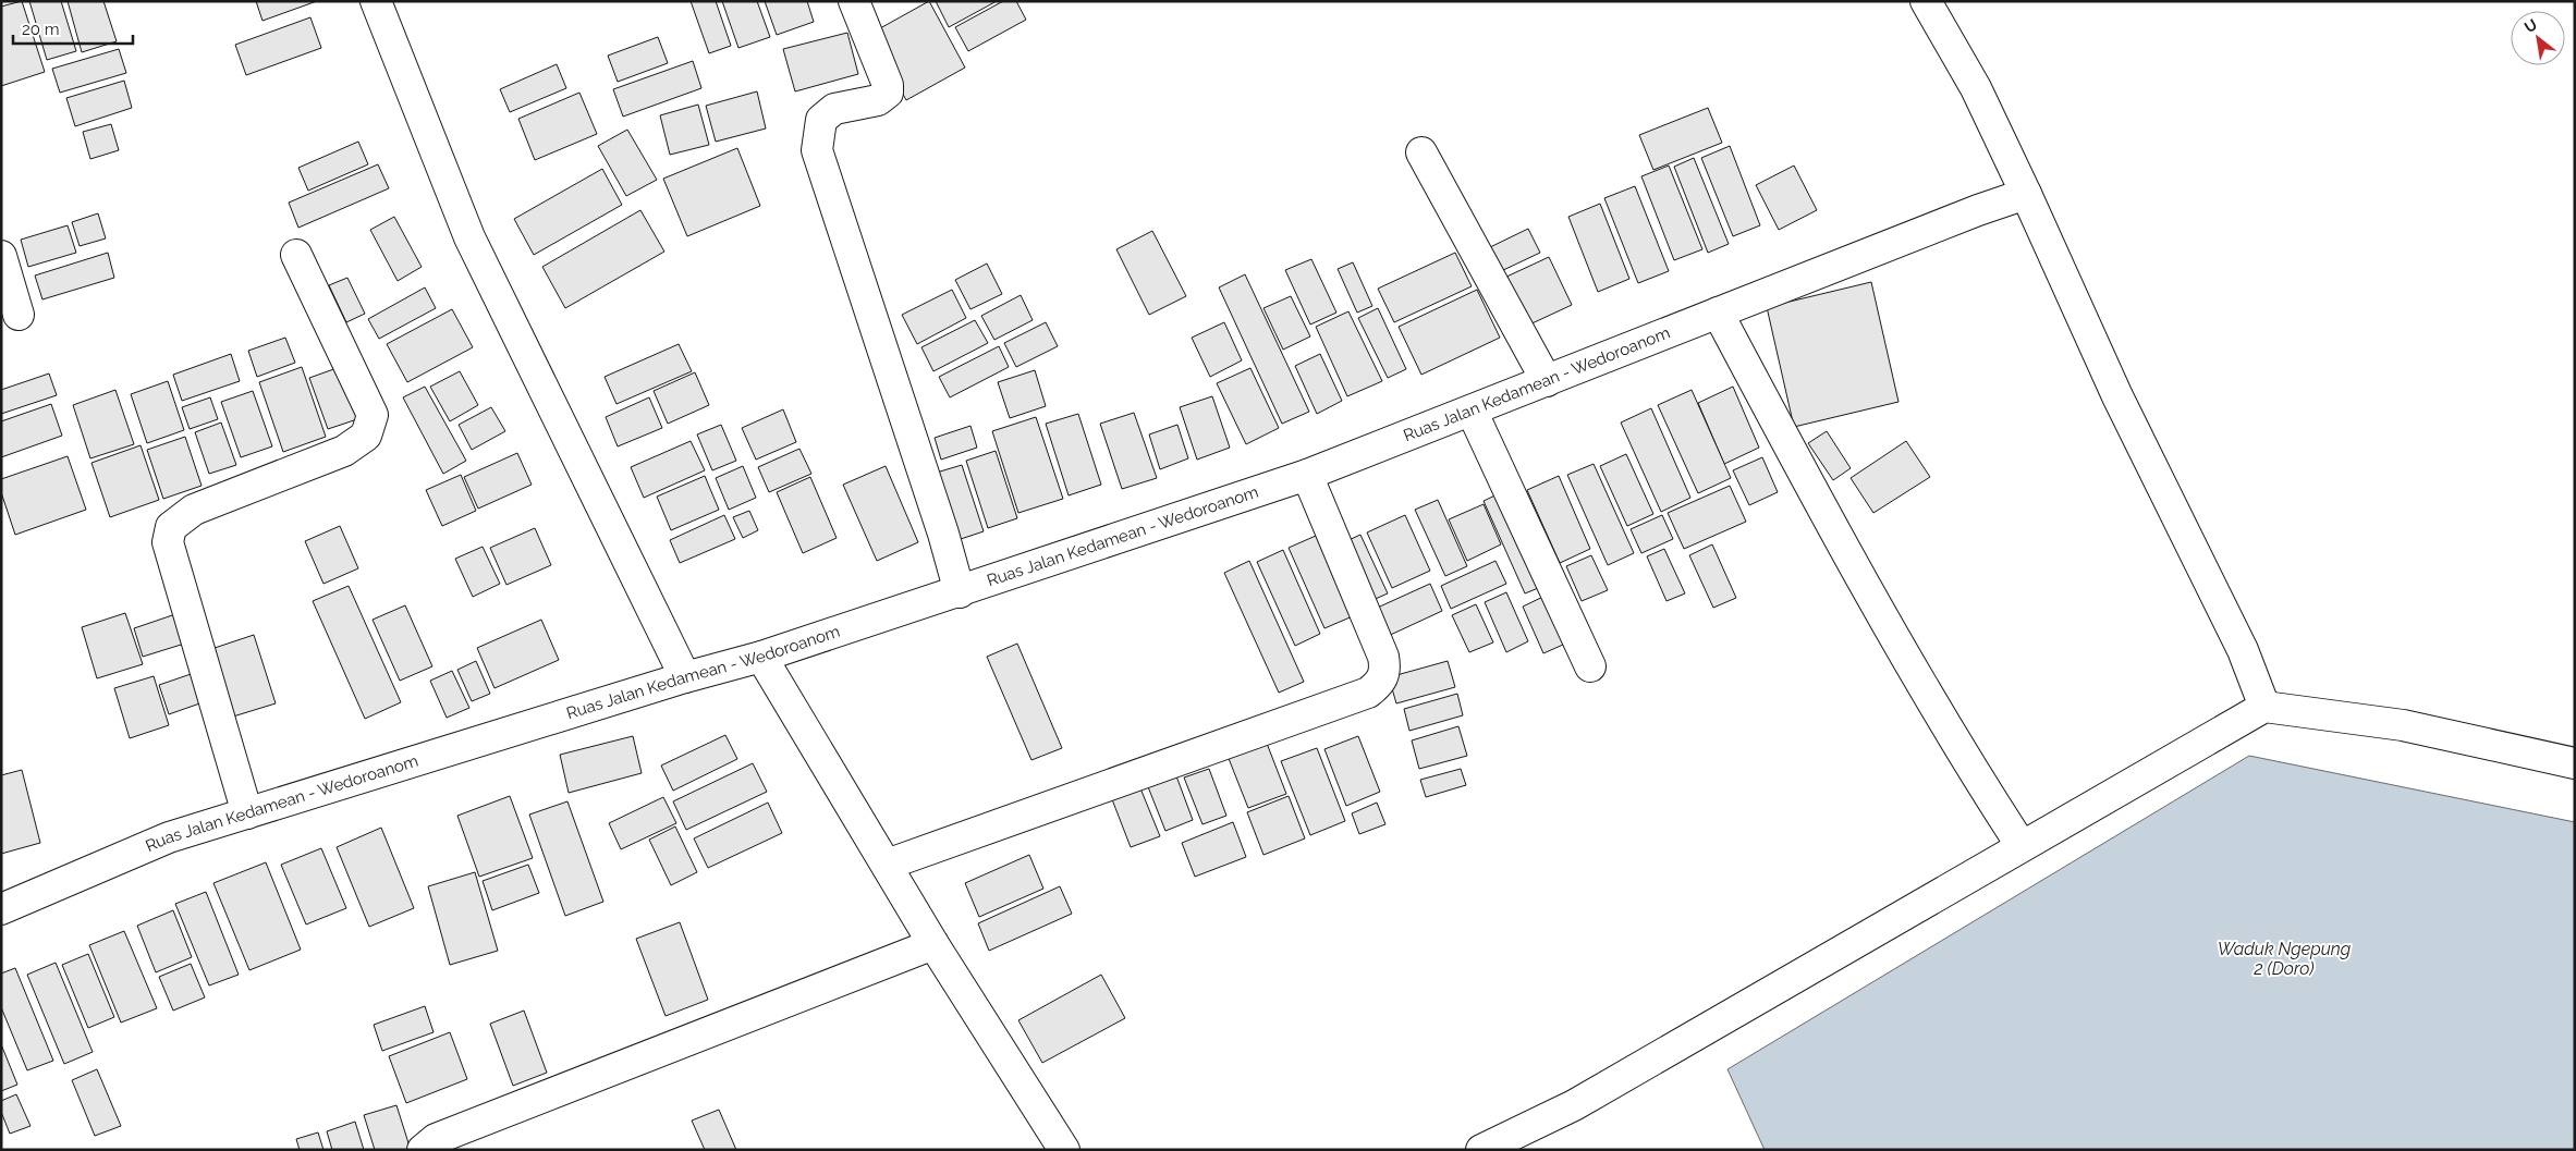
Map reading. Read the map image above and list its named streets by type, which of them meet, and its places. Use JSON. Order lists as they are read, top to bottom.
{
  "streets": {
    "street": ["Ruas Jalan Kedamean - Wedoroanom"]
  },
  "water": ["Waduk Ngepung 2 (Doro)"],
  "scale_bar": "20 m",
  "north": "top left"
}
